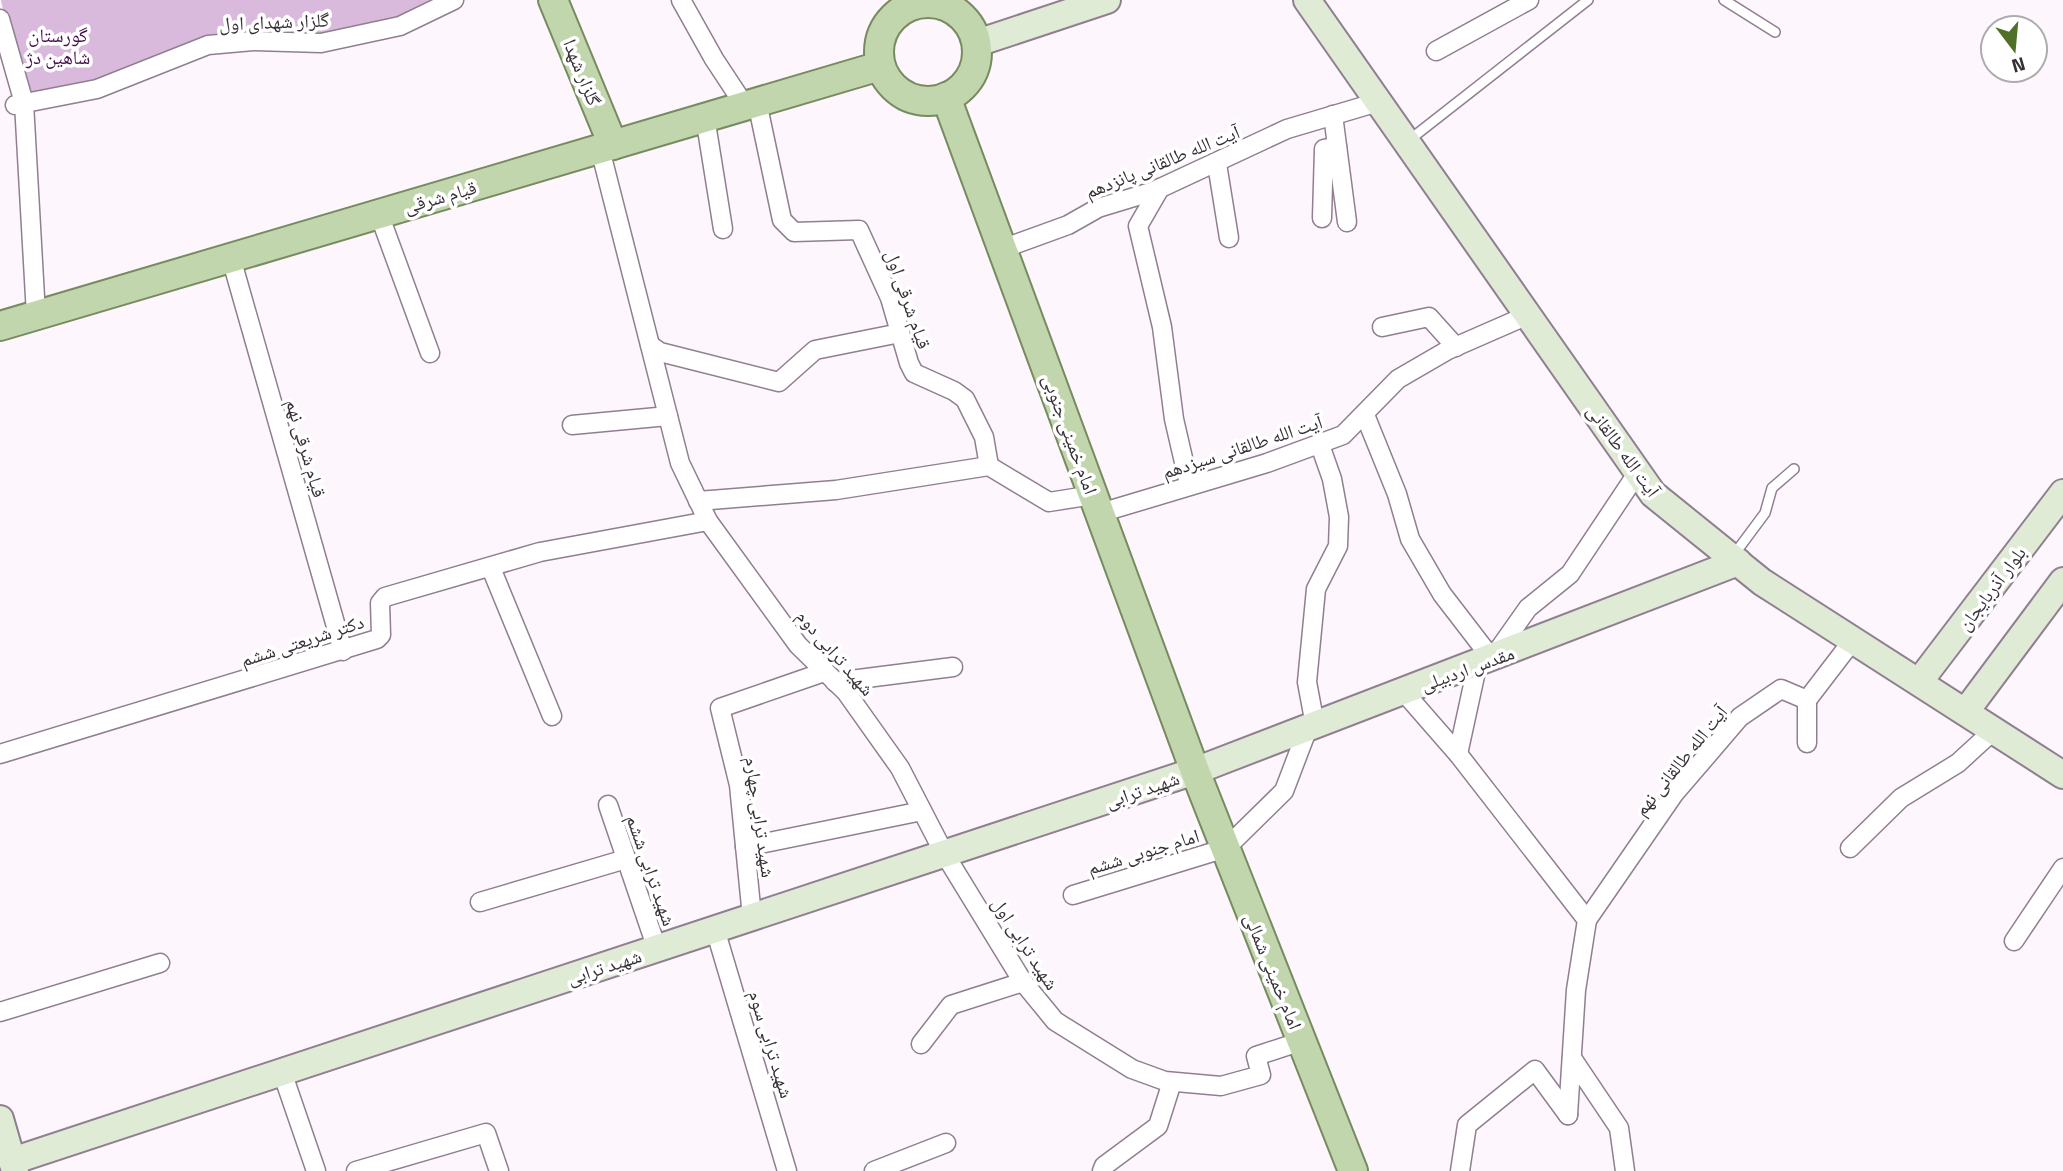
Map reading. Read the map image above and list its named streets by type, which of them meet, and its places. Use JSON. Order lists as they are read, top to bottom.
{
  "streets": {
    "main road": [
      "گلزار شهدا",
      "قیام شرقی",
      "امام خمینی جنوبی",
      "امام خمینی شمالی"
    ],
    "street": [
      "گلزار شهدای اول",
      "آیت الله طالقانی پانزدهم",
      "قیام شرقی اول",
      "آیت الله طالقانی سیزدهم",
      "قیام شرقی نهم",
      "آیت الله طالقانی",
      "بلوار آذربایجان",
      "دکتر شریعتی ششم",
      "شهید ترابی دوم",
      "مقدس اردبیلی",
      "آیت الله طالقانی نهم",
      "شهید ترابی",
      "شهید ترابی چهارم",
      "امام جنوبی ششم",
      "شهید ترابی ششم",
      "شهید ترابی اول",
      "شهید ترابی سوم"
    ]
  },
  "crossings": [
    ["گلزار شهدا", "قیام شرقی"],
    ["گلزار شهدا", "شهید ترابی دوم"],
    ["آیت الله طالقانی پانزدهم", "امام خمینی جنوبی"],
    ["آیت الله طالقانی پانزدهم", "آیت الله طالقانی"],
    ["قیام شرقی", "قیام شرقی اول"],
    ["قیام شرقی", "امام خمینی جنوبی"],
    ["قیام شرقی", "قیام شرقی نهم"],
    ["قیام شرقی", "شهید ترابی دوم"],
    ["قیام شرقی اول", "آیت الله طالقانی سیزدهم"],
    ["امام خمینی جنوبی", "آیت الله طالقانی سیزدهم"],
    ["امام خمینی جنوبی", "مقدس اردبیلی"],
    ["امام خمینی جنوبی", "شهید ترابی"],
    ["امام خمینی جنوبی", "امام خمینی شمالی"],
    ["آیت الله طالقانی سیزدهم", "آیت الله طالقانی"],
    ["قیام شرقی نهم", "دکتر شریعتی ششم"],
    ["آیت الله طالقانی", "بلوار آذربایجان"],
    ["آیت الله طالقانی", "مقدس اردبیلی"],
    ["دکتر شریعتی ششم", "شهید ترابی دوم"],
    ["شهید ترابی دوم", "شهید ترابی"],
    ["شهید ترابی دوم", "شهید ترابی چهارم"],
    ["شهید ترابی دوم", "شهید ترابی اول"],
    ["مقدس اردبیلی", "شهید ترابی"],
    ["مقدس اردبیلی", "امام خمینی شمالی"],
    ["شهید ترابی", "شهید ترابی چهارم"],
    ["شهید ترابی", "شهید ترابی ششم"],
    ["شهید ترابی", "شهید ترابی اول"],
    ["شهید ترابی", "امام خمینی شمالی"],
    ["شهید ترابی", "شهید ترابی سوم"],
    ["امام جنوبی ششم", "امام خمینی شمالی"],
    ["شهید ترابی اول", "امام خمینی شمالی"]
  ],
  "parks": ["گورستان شاهین دژ"],
  "north": "bottom"
}
